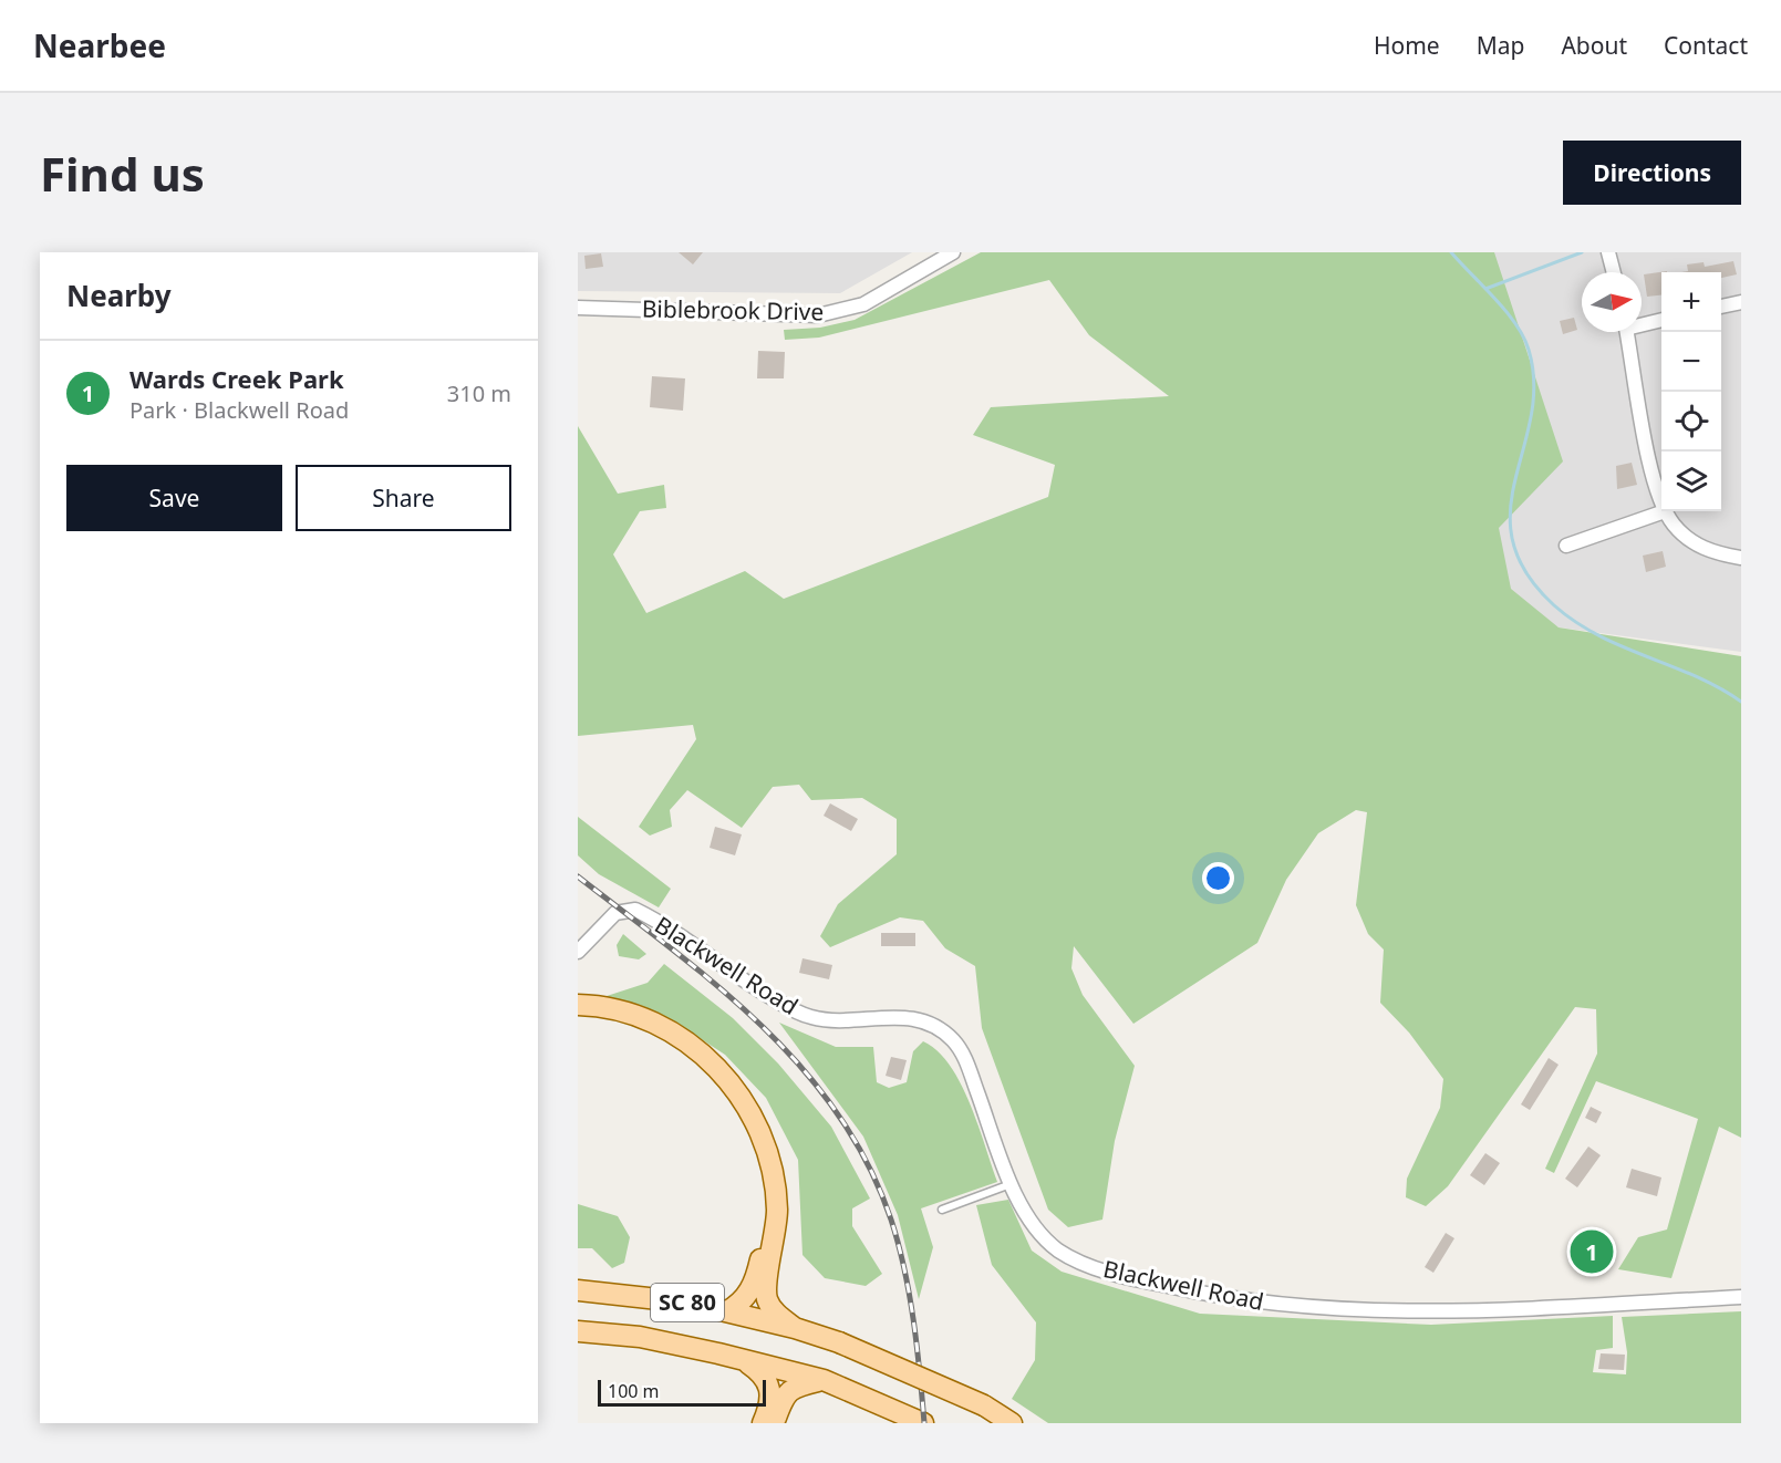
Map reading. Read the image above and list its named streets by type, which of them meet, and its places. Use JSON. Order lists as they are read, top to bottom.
{
  "streets": {
    "main road": ["SC 80"],
    "street": ["Biblebrook Drive", "Blackwell Road"]
  },
  "scale_bar": "100 m",
  "north": "right",
  "page": {
    "header": "Nearbee",
    "nav": [
      "Home",
      "Map",
      "About",
      "Contact"
    ],
    "buttons": [
      "Directions",
      ["Save", "Share"]
    ],
    "title": "Find us",
    "heading": "Nearby",
    "map_buttons": ["+", "−"],
    "list": [
      {
        "mark": "1",
        "name": "Wards Creek Park",
        "note": "Park · Blackwell Road",
        "value": "310 m"
      }
    ],
    "pins": "1",
    "scale": "100 m"
  }
}
